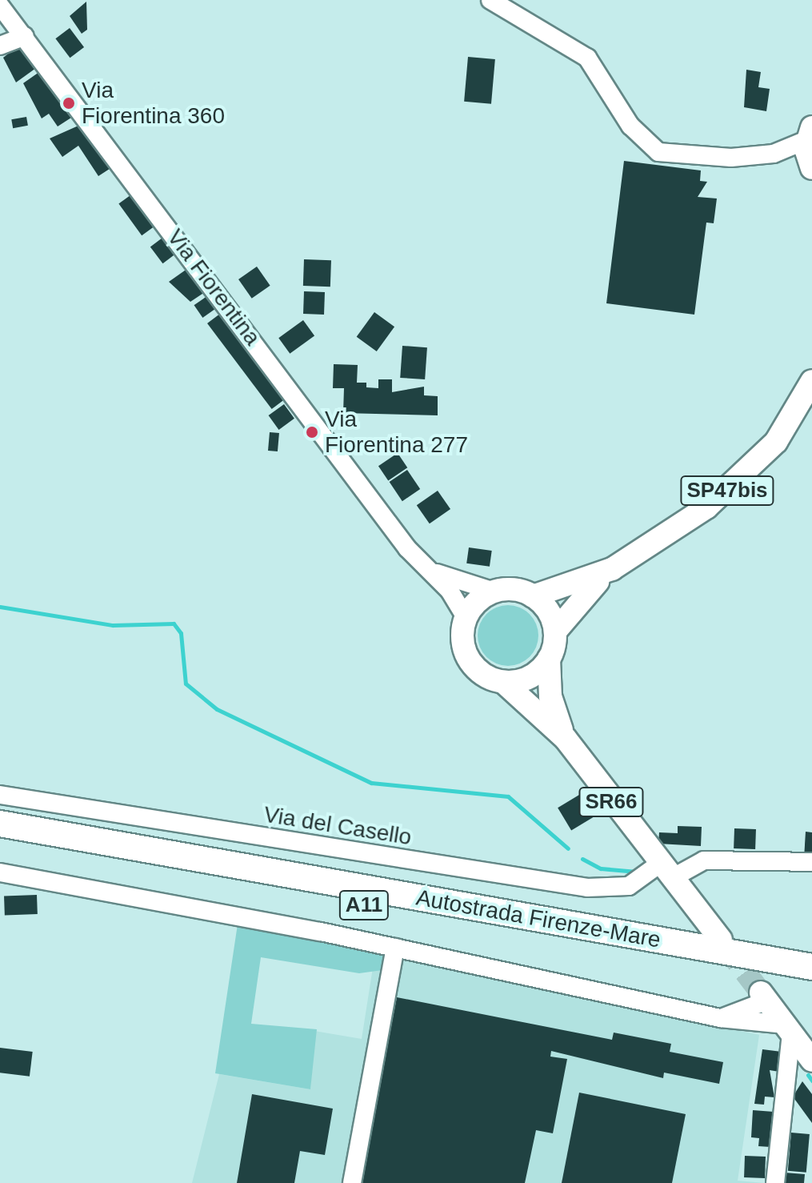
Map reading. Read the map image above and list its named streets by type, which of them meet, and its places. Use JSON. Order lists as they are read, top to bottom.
{
  "streets": {
    "highway": ["A11", "Autostrada Firenze-Mare"],
    "main road": ["SP47bis", "SR66"],
    "street": ["Via Fiorentina", "Via del Casello"]
  },
  "crossings": [
    ["Via Fiorentina", "SP47bis"],
    ["Via Fiorentina", "SR66"],
    ["SP47bis", "SR66"],
    ["SR66", "Via del Casello"]
  ],
  "places": ["Via Fiorentina 360", "Via Fiorentina 277"]
}
